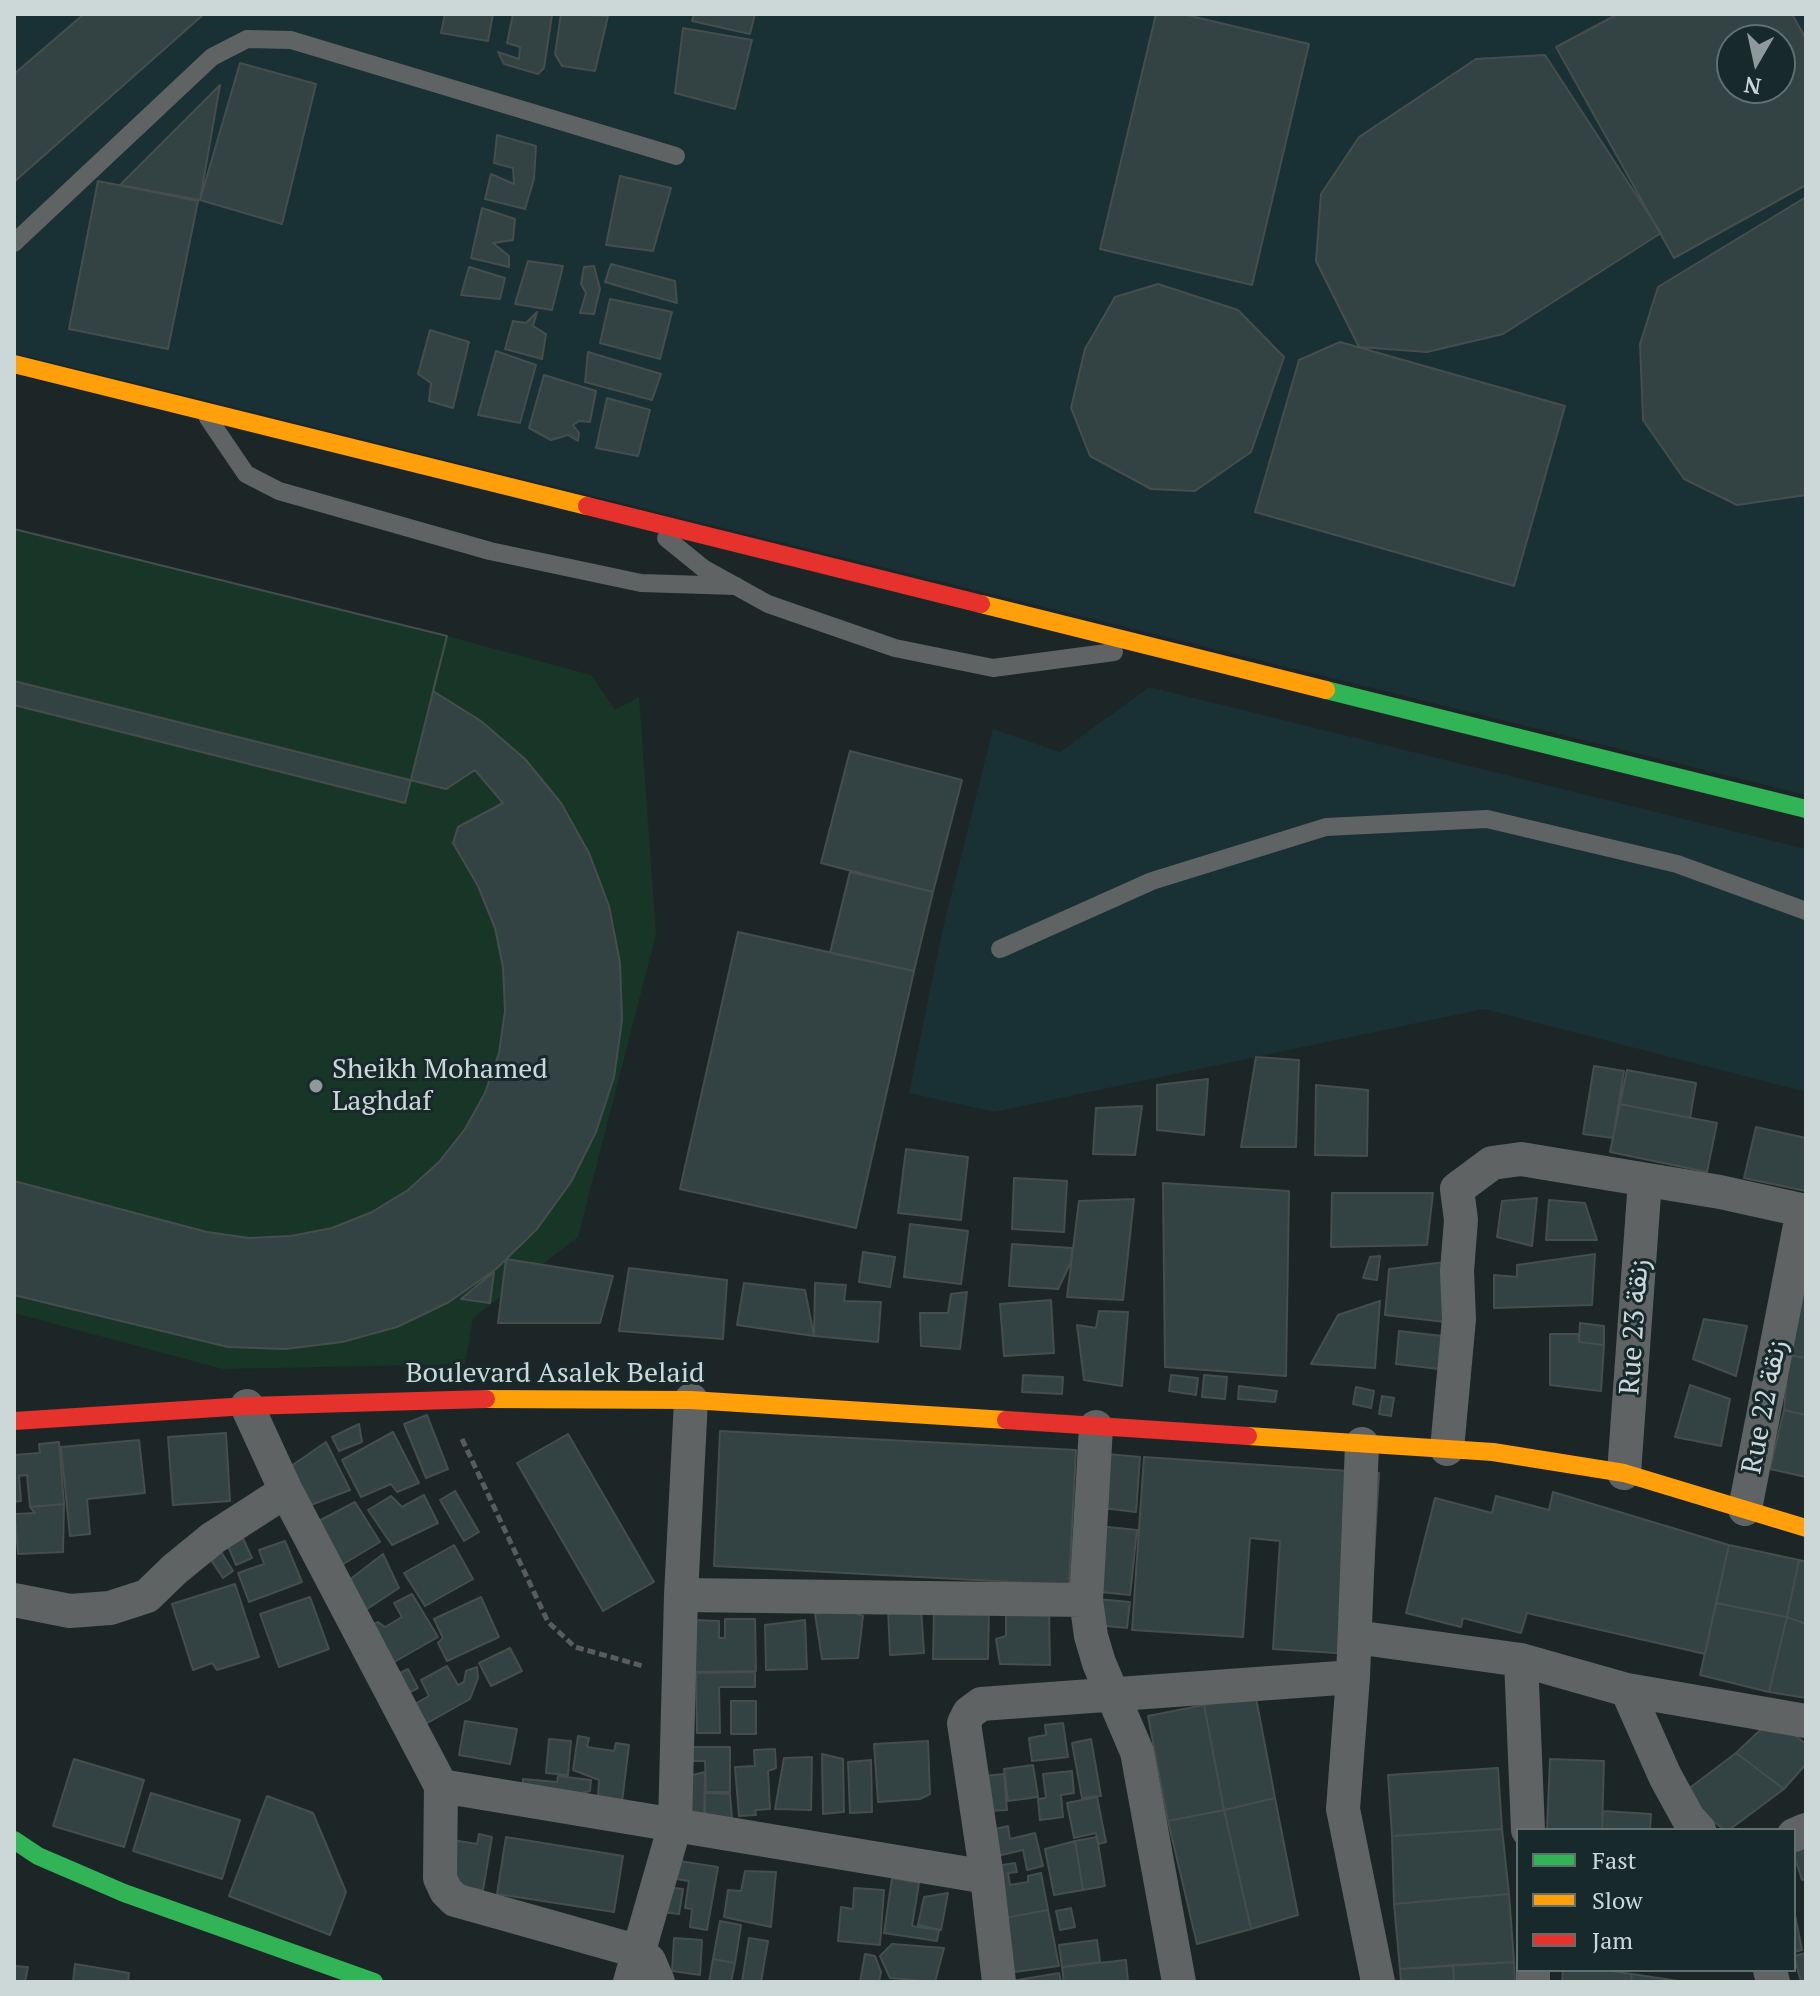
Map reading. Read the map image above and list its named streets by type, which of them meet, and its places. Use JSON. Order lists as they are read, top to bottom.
{
  "streets": {
    "street": ["Rue 23 زنقة", "Boulevard Asalek Belaid", "Rue 22 زنقة"]
  },
  "crossings": [
    ["Rue 23 زنقة", "Boulevard Asalek Belaid"]
  ],
  "places": ["Sheikh Mohamed Laghdaf"],
  "legend": ["Fast", "Slow", "Jam"],
  "north": "bottom"
}
